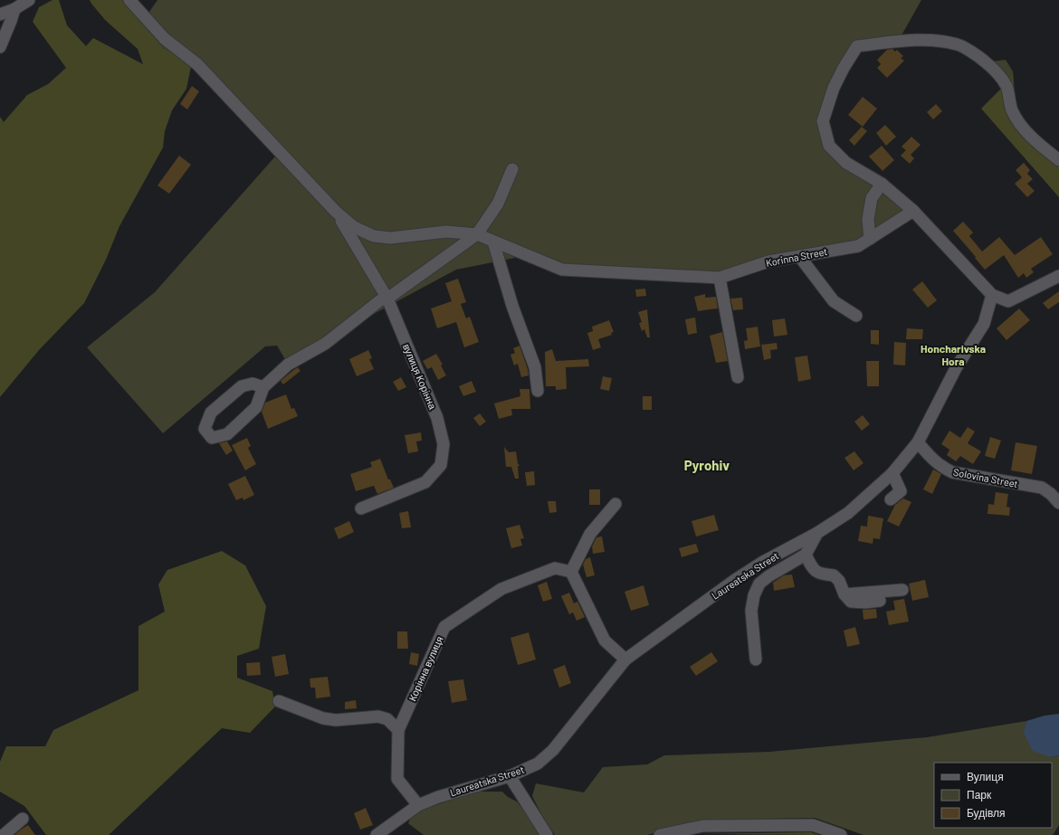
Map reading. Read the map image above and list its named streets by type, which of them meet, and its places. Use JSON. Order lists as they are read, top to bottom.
{
  "streets": {
    "street": [
      "Korinna Street",
      "вулиця Корінна",
      "Solovina Street",
      "Laureatska Street",
      "Корінна вулиця"
    ]
  },
  "crossings": [
    ["Korinna Street", "вулиця Корінна"],
    ["Solovina Street", "Laureatska Street"],
    ["Laureatska Street", "Корінна вулиця"]
  ],
  "districts": ["Honcharivska Hora", "Pyrohiv"],
  "legend": ["Вулиця", "Парк", "Будівля"]
}
